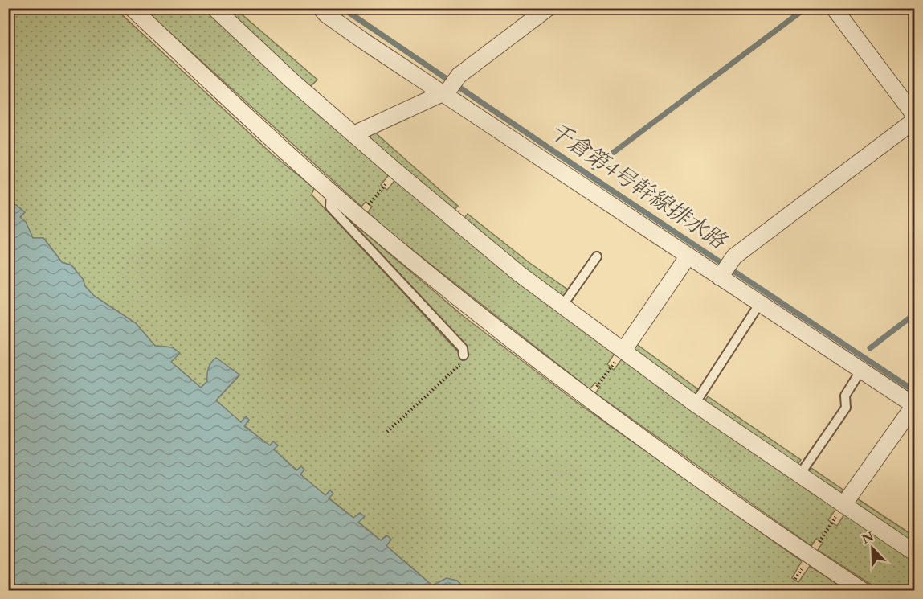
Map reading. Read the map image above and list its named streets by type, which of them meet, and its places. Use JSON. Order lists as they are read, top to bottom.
{
  "water": ["千倉第4号幹線排水路"],
  "north": "top left"
}
